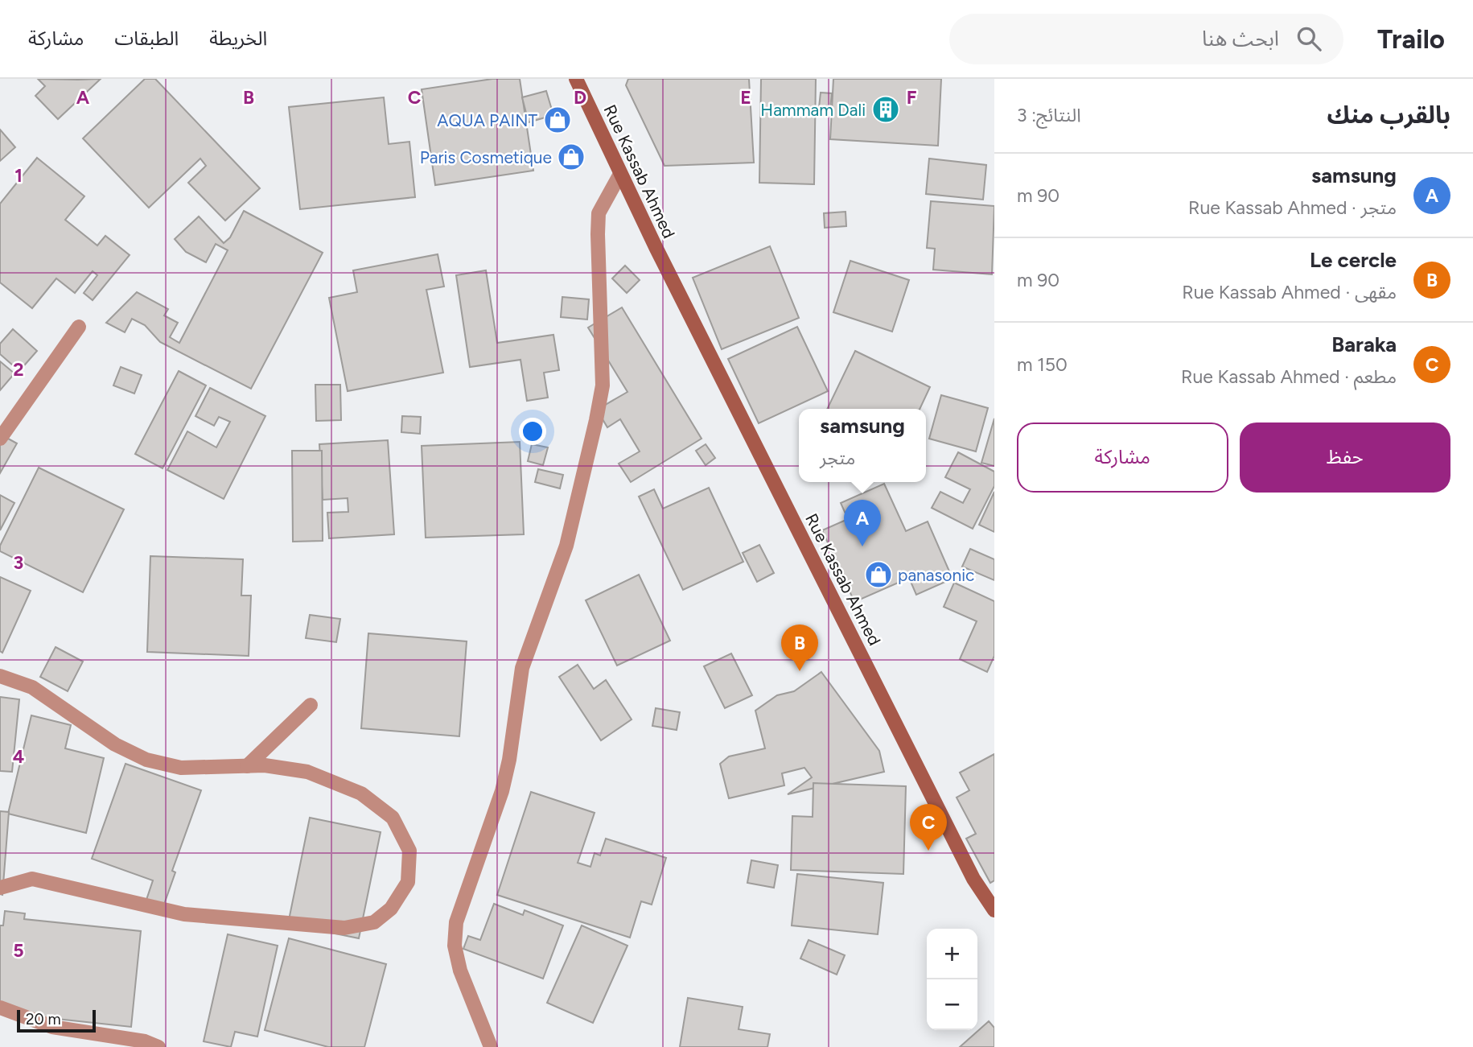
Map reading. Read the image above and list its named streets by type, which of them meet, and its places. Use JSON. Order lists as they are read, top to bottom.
{
  "streets": {
    "street": ["Rue Kassab Ahmed"]
  },
  "places": {
    "building": ["Hammam Dali"],
    "shop": ["AQUA PAINT", "Paris Cosmetique", "panasonic"]
  },
  "scale_bar": "20 m",
  "page": {
    "header": "Trailo",
    "search": "ابحث هنا",
    "nav": ["الخريطة", "الطبقات", "مشاركة"],
    "heading": ["بالقرب منك", "النتائج: 3"],
    "list": [
      {
        "mark": "A",
        "name": "samsung",
        "note": "متجر · Rue Kassab Ahmed",
        "value": "90 m"
      },
      {
        "mark": "B",
        "name": "Le cercle",
        "note": "مقهى · Rue Kassab Ahmed",
        "value": "90 m"
      },
      {
        "mark": "C",
        "name": "Baraka",
        "note": "مطعم · Rue Kassab Ahmed",
        "value": "150 m"
      }
    ],
    "buttons": ["حفظ", "مشاركة"],
    "popup": ["samsung", "متجر"],
    "pins": ["A", "B", "C"],
    "map_buttons": ["+", "−"],
    "scale": "20 m"
  },
  "grid": {
    "columns": [
      "A",
      "B",
      "C",
      "D",
      "E",
      "F"
    ],
    "rows": [
      "1",
      "2",
      "3",
      "4",
      "5"
    ]
  }
}
